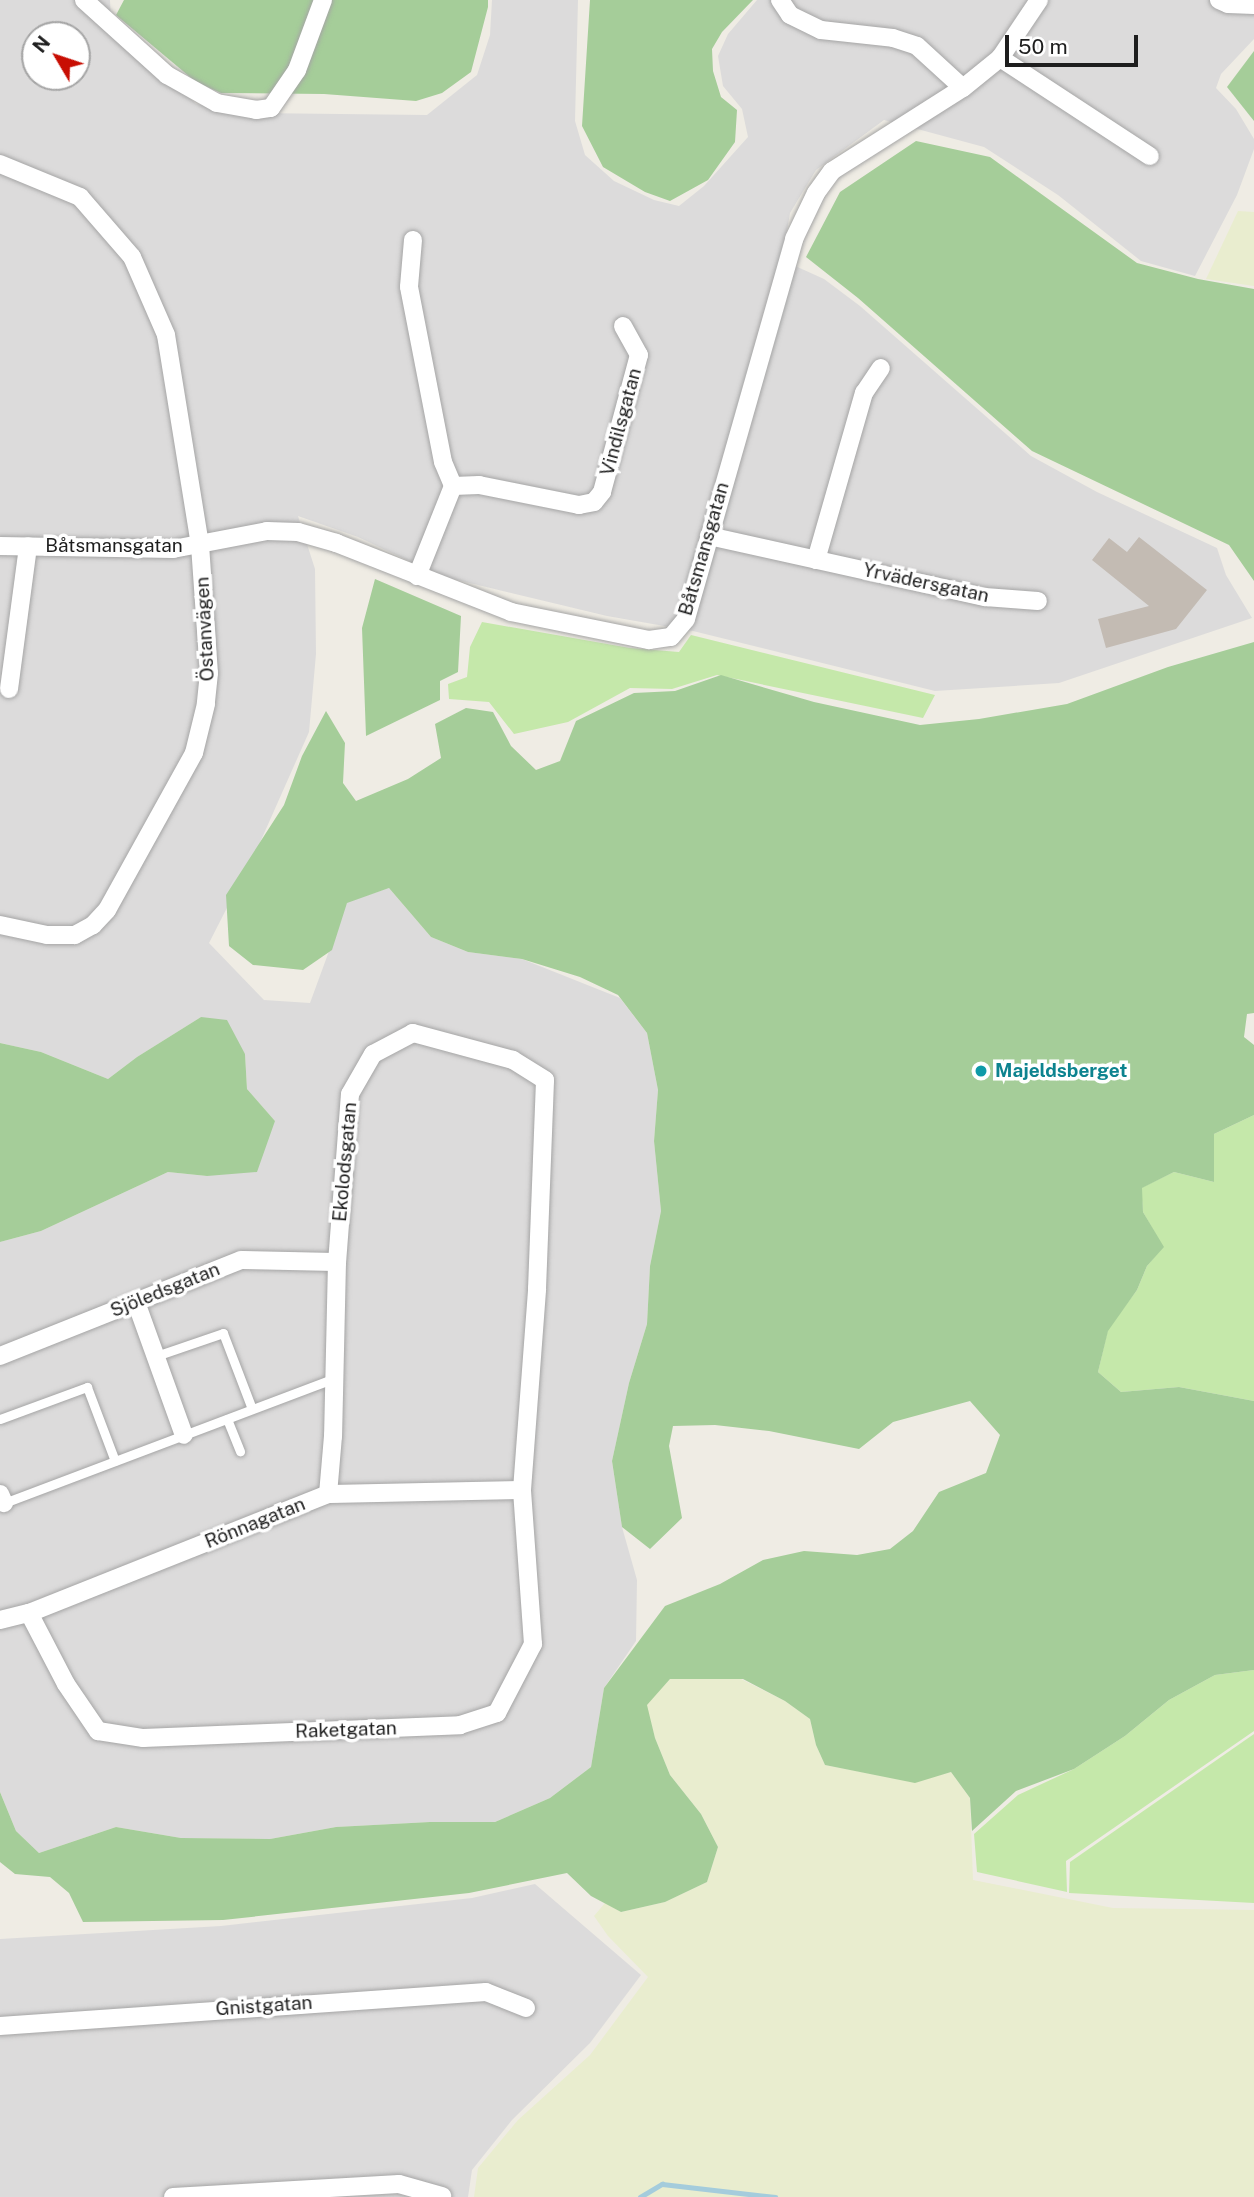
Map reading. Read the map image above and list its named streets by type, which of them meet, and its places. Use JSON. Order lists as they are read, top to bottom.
{
  "streets": {
    "street": [
      "Vindilsgatan",
      "Båtsmansgatan",
      "Yrvädersgatan",
      "Östanvägen",
      "Ekolodsgatan",
      "Sjöledsgatan",
      "Rönnagatan",
      "Raketgatan",
      "Gnistgatan"
    ]
  },
  "crossings": [
    ["Båtsmansgatan", "Yrvädersgatan"],
    ["Båtsmansgatan", "Östanvägen"],
    ["Ekolodsgatan", "Sjöledsgatan"],
    ["Ekolodsgatan", "Rönnagatan"],
    ["Ekolodsgatan", "Raketgatan"],
    ["Rönnagatan", "Raketgatan"]
  ],
  "places": ["Majeldsberget"],
  "scale_bar": "50 m",
  "north": "top left"
}
